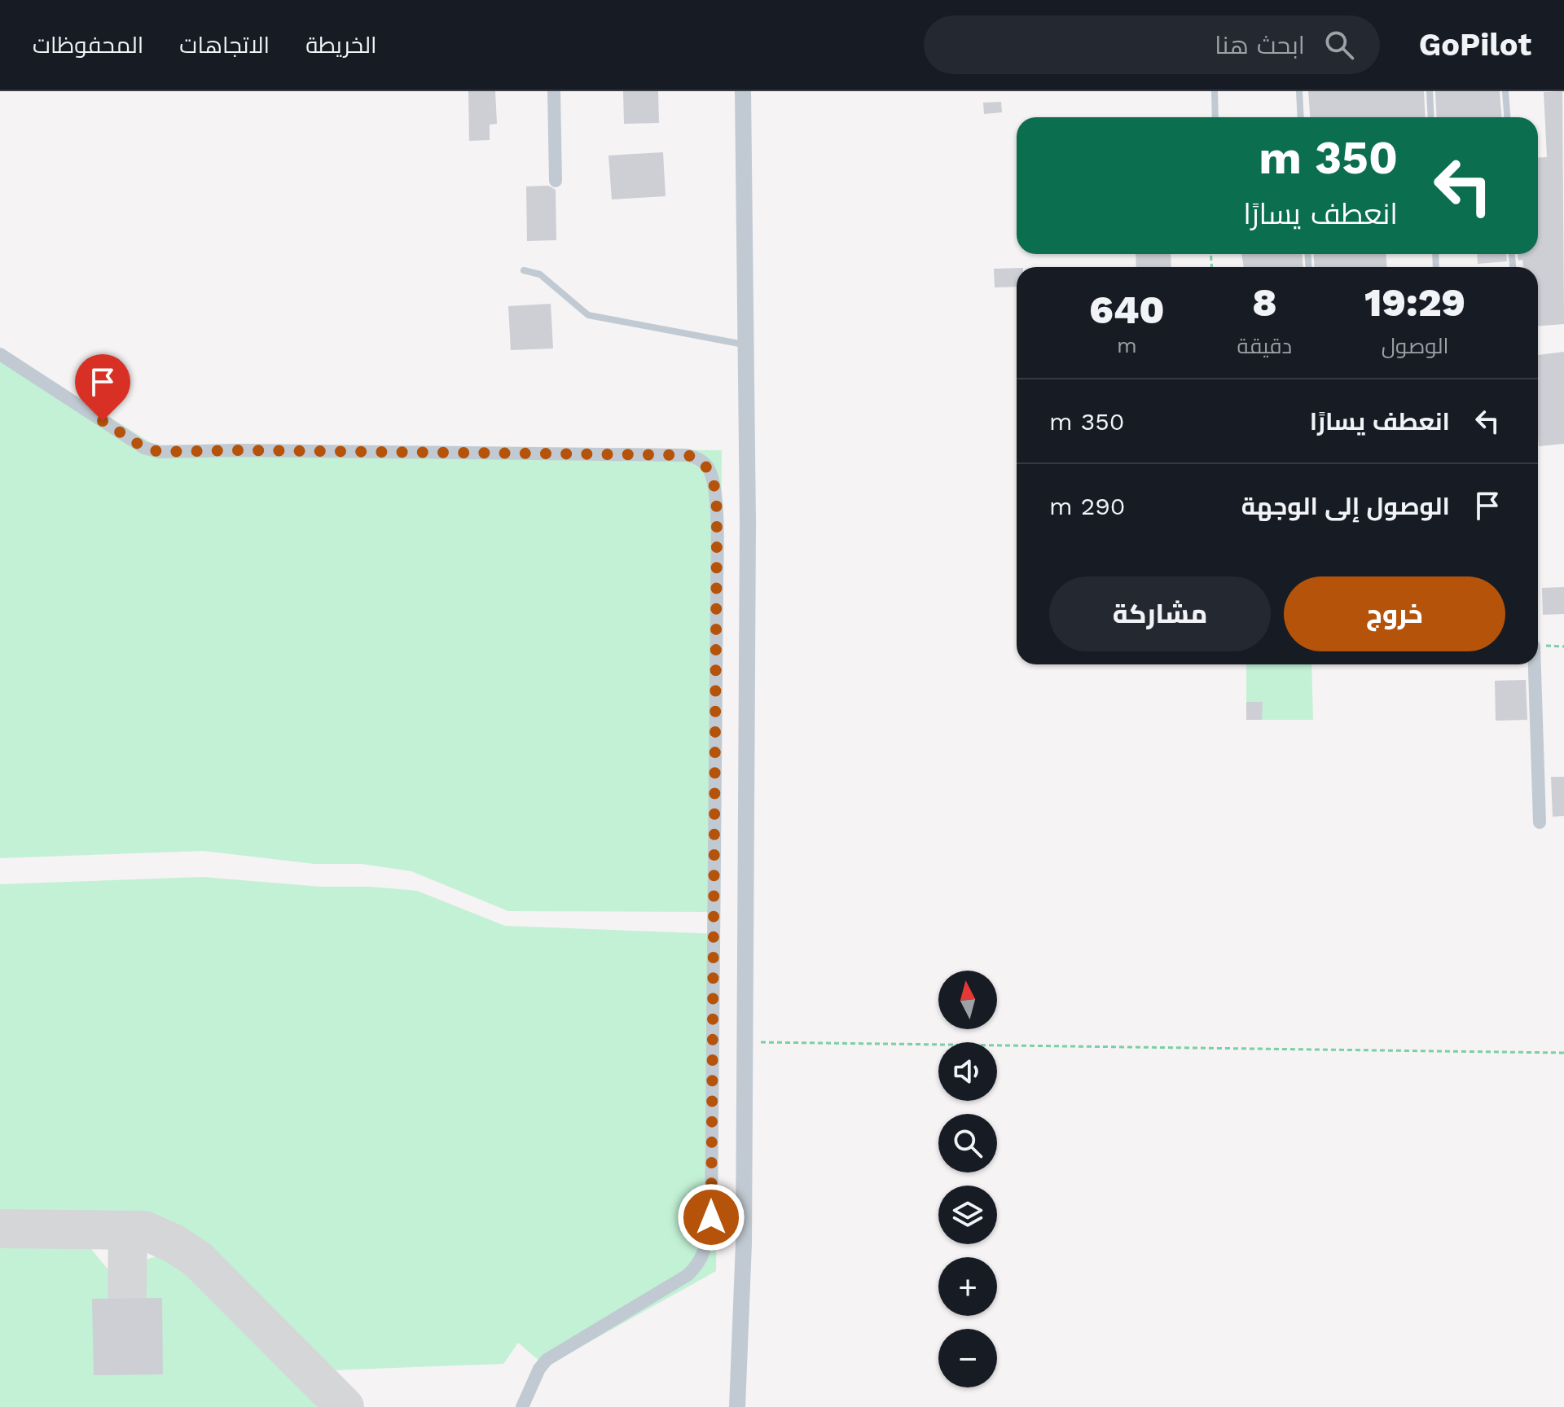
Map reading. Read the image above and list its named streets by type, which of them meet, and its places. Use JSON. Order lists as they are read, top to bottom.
{
  "north": "top",
  "page": {
    "header": "GoPilot",
    "search": "ابحث هنا",
    "nav": ["الخريطة", "الاتجاهات", "المحفوظات"],
    "turn": ["350 m", "انعطف يسارًا"],
    "eta": [
      "19:29",
      "الوصول",
      "8",
      "دقيقة",
      "640",
      "m"
    ],
    "list": [
      {
        "name": "انعطف يسارًا",
        "value": "350 m"
      },
      {
        "name": "الوصول إلى الوجهة",
        "value": "290 m"
      }
    ],
    "buttons": ["خروج", "مشاركة"],
    "map_buttons": ["+", "−"]
  }
}
